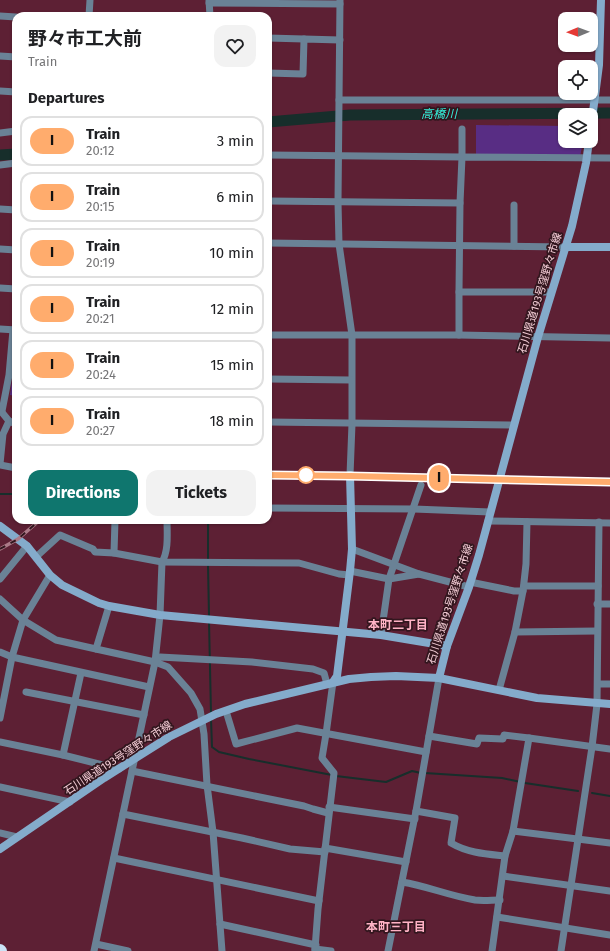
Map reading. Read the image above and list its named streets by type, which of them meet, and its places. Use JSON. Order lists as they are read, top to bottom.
{
  "streets": {
    "main road": ["石川県道193号窪野々市線"]
  },
  "districts": ["本町二丁目", "本町三丁目"],
  "water": ["高橋川"],
  "north": "left",
  "page": {
    "on_map": "I",
    "heading": [
      ["野々市工大前", "Train"],
      "Departures"
    ],
    "list": [
      {
        "mark": "I",
        "name": "Train",
        "note": "20:12",
        "value": "3 min"
      },
      {
        "mark": "I",
        "name": "Train",
        "note": "20:15",
        "value": "6 min"
      },
      {
        "mark": "I",
        "name": "Train",
        "note": "20:19",
        "value": "10 min"
      },
      {
        "mark": "I",
        "name": "Train",
        "note": "20:21",
        "value": "12 min"
      },
      {
        "mark": "I",
        "name": "Train",
        "note": "20:24",
        "value": "15 min"
      },
      {
        "mark": "I",
        "name": "Train",
        "note": "20:27",
        "value": "18 min"
      }
    ],
    "buttons": ["Directions", "Tickets"]
  }
}
